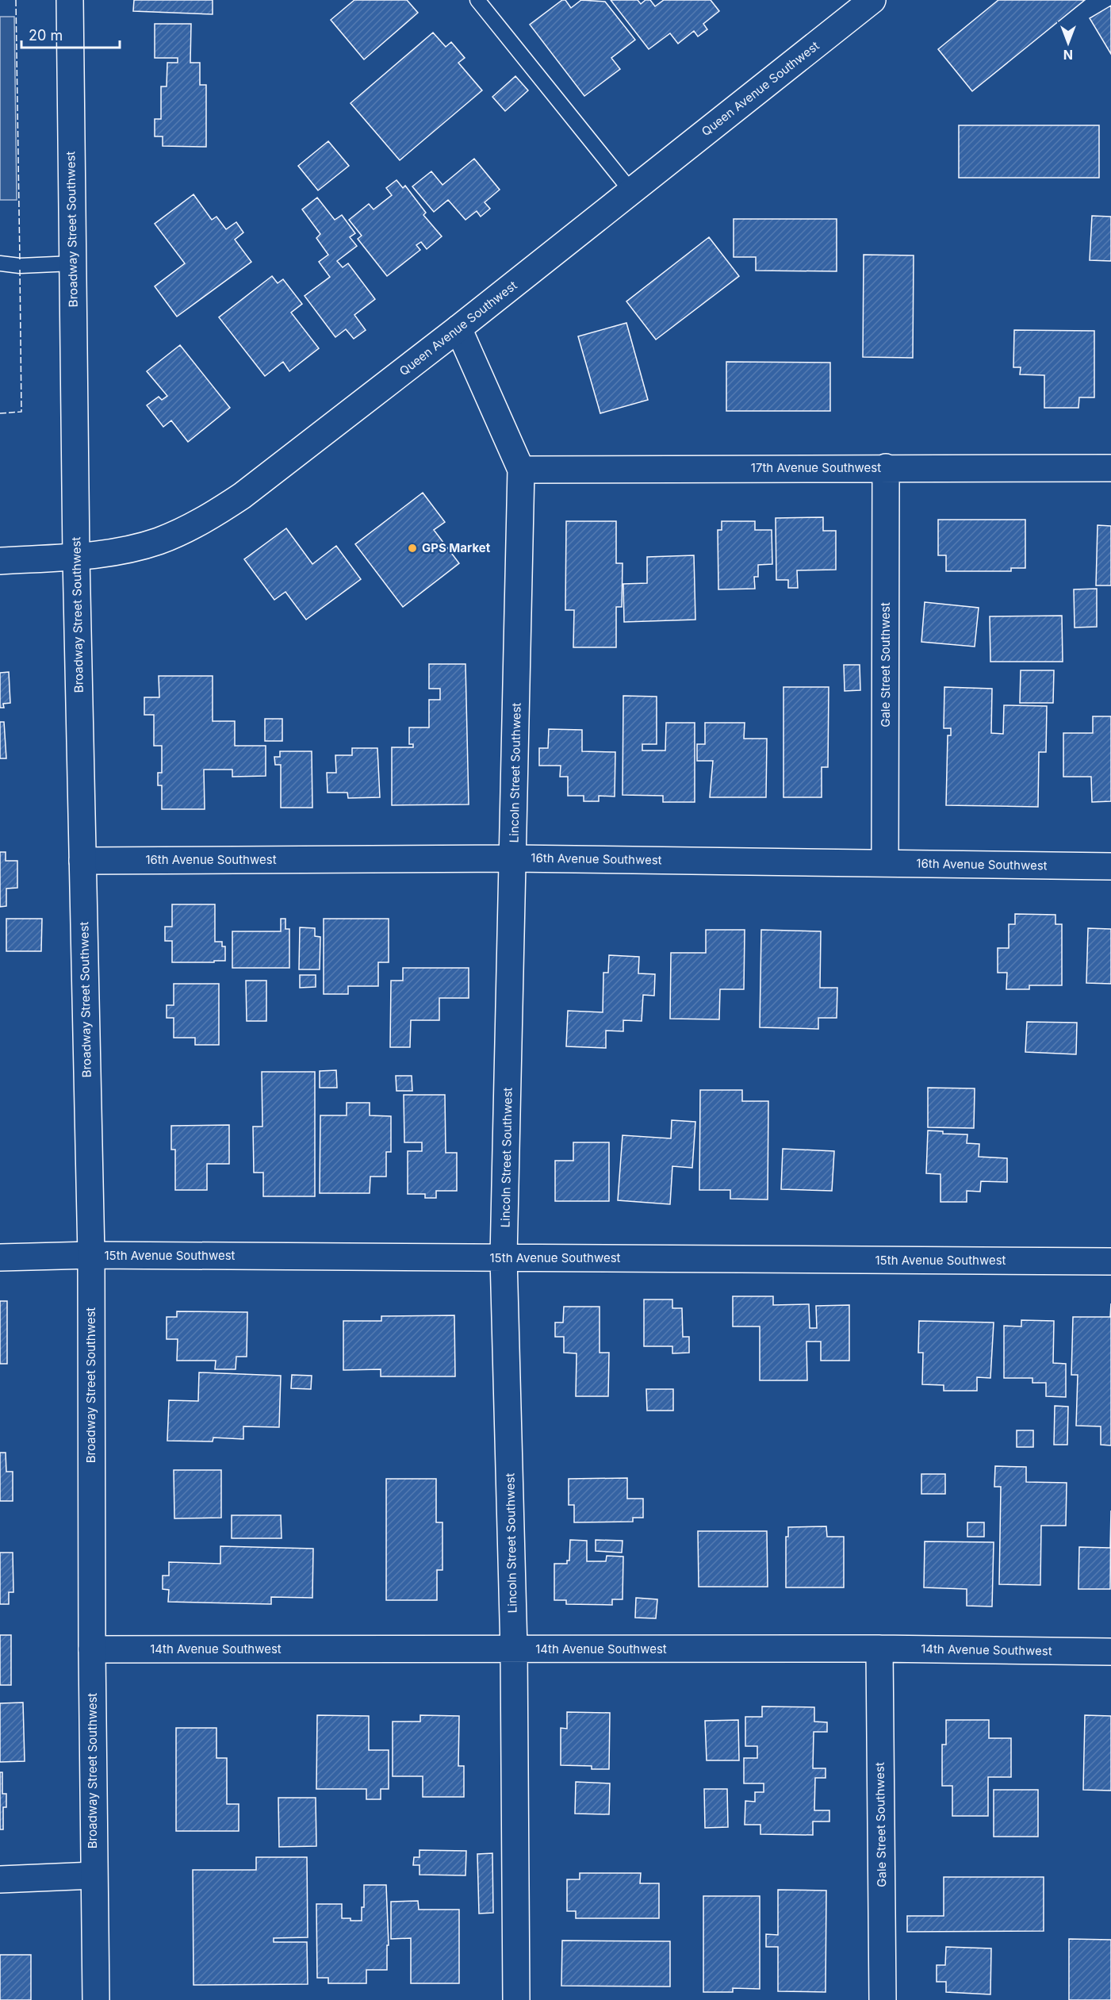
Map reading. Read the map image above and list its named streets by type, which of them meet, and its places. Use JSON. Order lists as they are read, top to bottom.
{
  "streets": {
    "street": [
      "Queen Avenue Southwest",
      "Broadway Street Southwest",
      "17th Avenue Southwest",
      "Gale Street Southwest",
      "Lincoln Street Southwest",
      "16th Avenue Southwest",
      "15th Avenue Southwest",
      "14th Avenue Southwest"
    ]
  },
  "crossings": [
    ["Queen Avenue Southwest", "Broadway Street Southwest"],
    ["Queen Avenue Southwest", "Lincoln Street Southwest"],
    ["Broadway Street Southwest", "16th Avenue Southwest"],
    ["Broadway Street Southwest", "15th Avenue Southwest"],
    ["Broadway Street Southwest", "14th Avenue Southwest"],
    ["17th Avenue Southwest", "Gale Street Southwest"],
    ["17th Avenue Southwest", "Lincoln Street Southwest"],
    ["Gale Street Southwest", "16th Avenue Southwest"],
    ["Gale Street Southwest", "14th Avenue Southwest"],
    ["Lincoln Street Southwest", "16th Avenue Southwest"],
    ["Lincoln Street Southwest", "15th Avenue Southwest"],
    ["Lincoln Street Southwest", "14th Avenue Southwest"]
  ],
  "places": ["GPS Market"],
  "scale_bar": "20 m",
  "north": "bottom"
}
